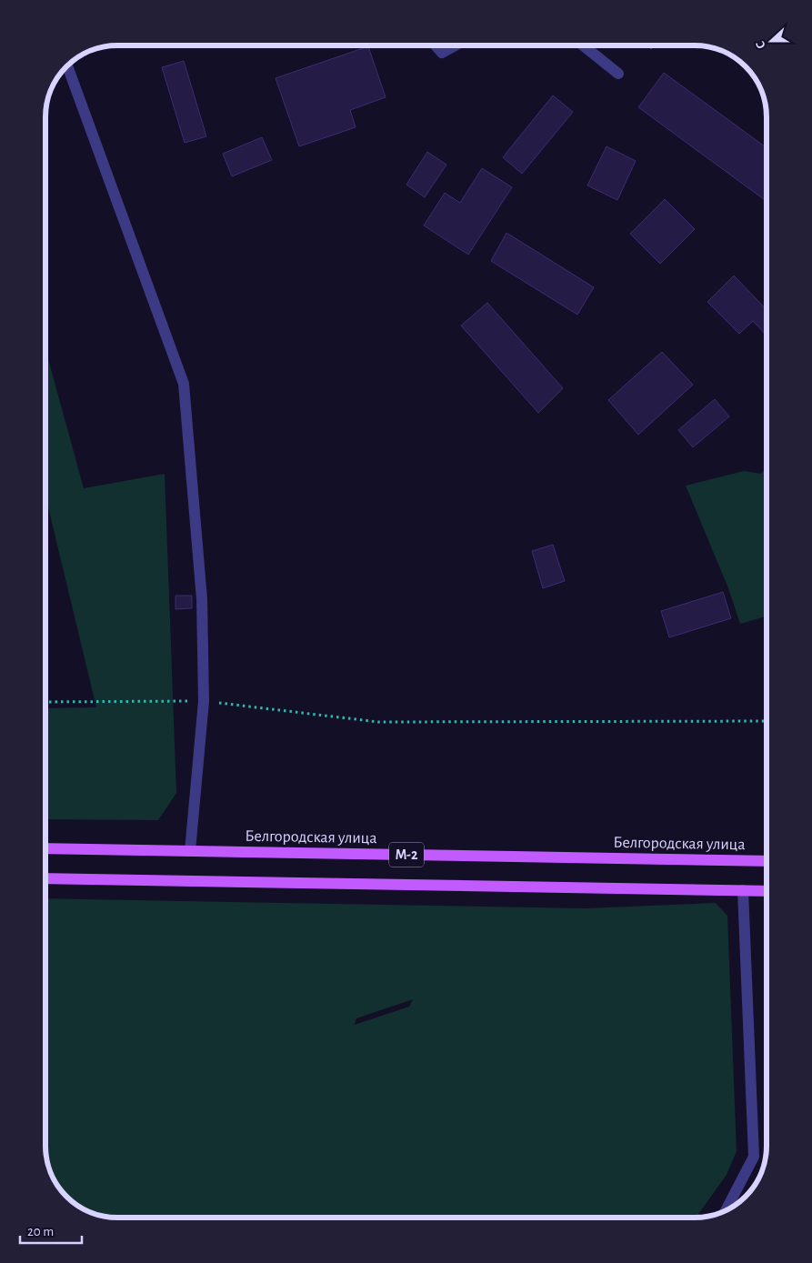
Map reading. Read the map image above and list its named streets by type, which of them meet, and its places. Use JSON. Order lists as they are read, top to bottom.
{
  "streets": {
    "main road": ["Белгородская улица", "М-2"]
  },
  "scale_bar": "20 m",
  "north": "left"
}
